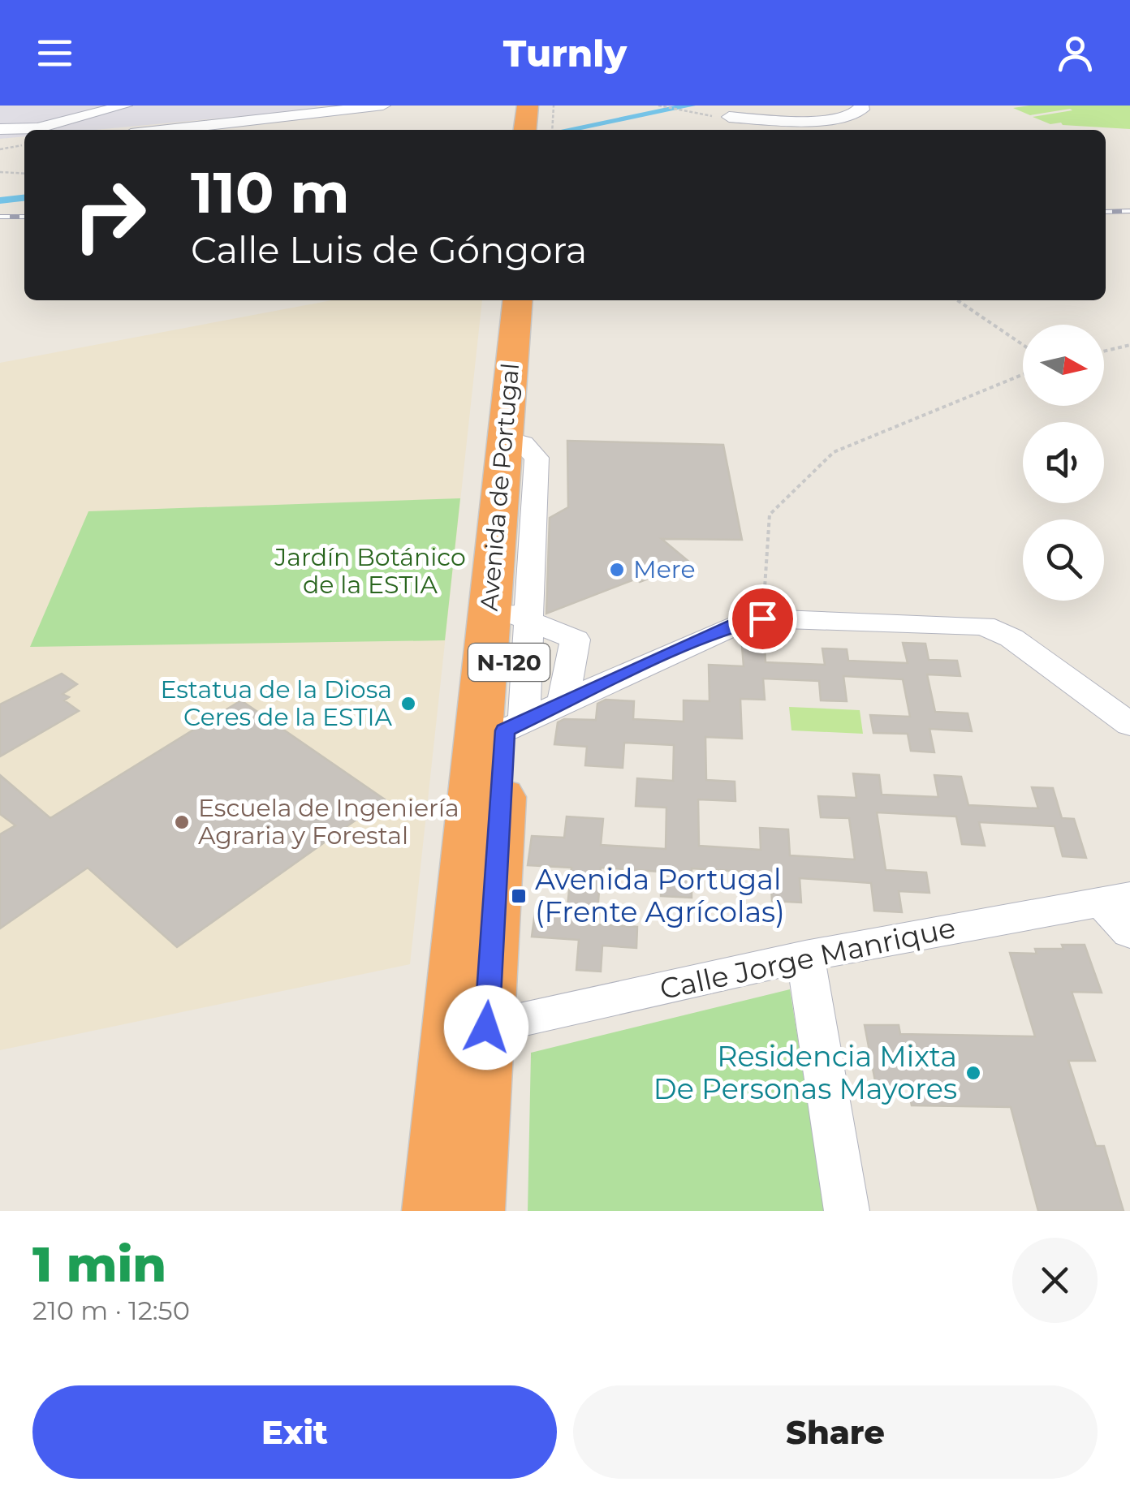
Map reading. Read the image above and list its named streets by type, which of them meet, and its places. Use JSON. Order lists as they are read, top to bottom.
{
  "streets": {
    "highway": ["Avenida de Portugal", "N-120"],
    "street": ["Calle Jorge Manrique"]
  },
  "crossings": [
    ["Avenida de Portugal", "Calle Jorge Manrique"]
  ],
  "parks": ["Jardín Botánico de la ESTIA"],
  "places": {
    "other": [
      "Mere",
      "Estatua de la Diosa Ceres de la ESTIA",
      "Escuela de Ingeniería Agraria y Forestal",
      "Residencia Mixta De Personas Mayores"
    ],
    "transit": ["Avenida Portugal (Frente Agrícolas)"]
  },
  "north": "right",
  "page": {
    "header": "Turnly",
    "turn": ["110 m", "Calle Luis de Góngora"],
    "heading": ["1 min", "210 m · 12:50"],
    "buttons": ["Exit", "Share"]
  }
}
